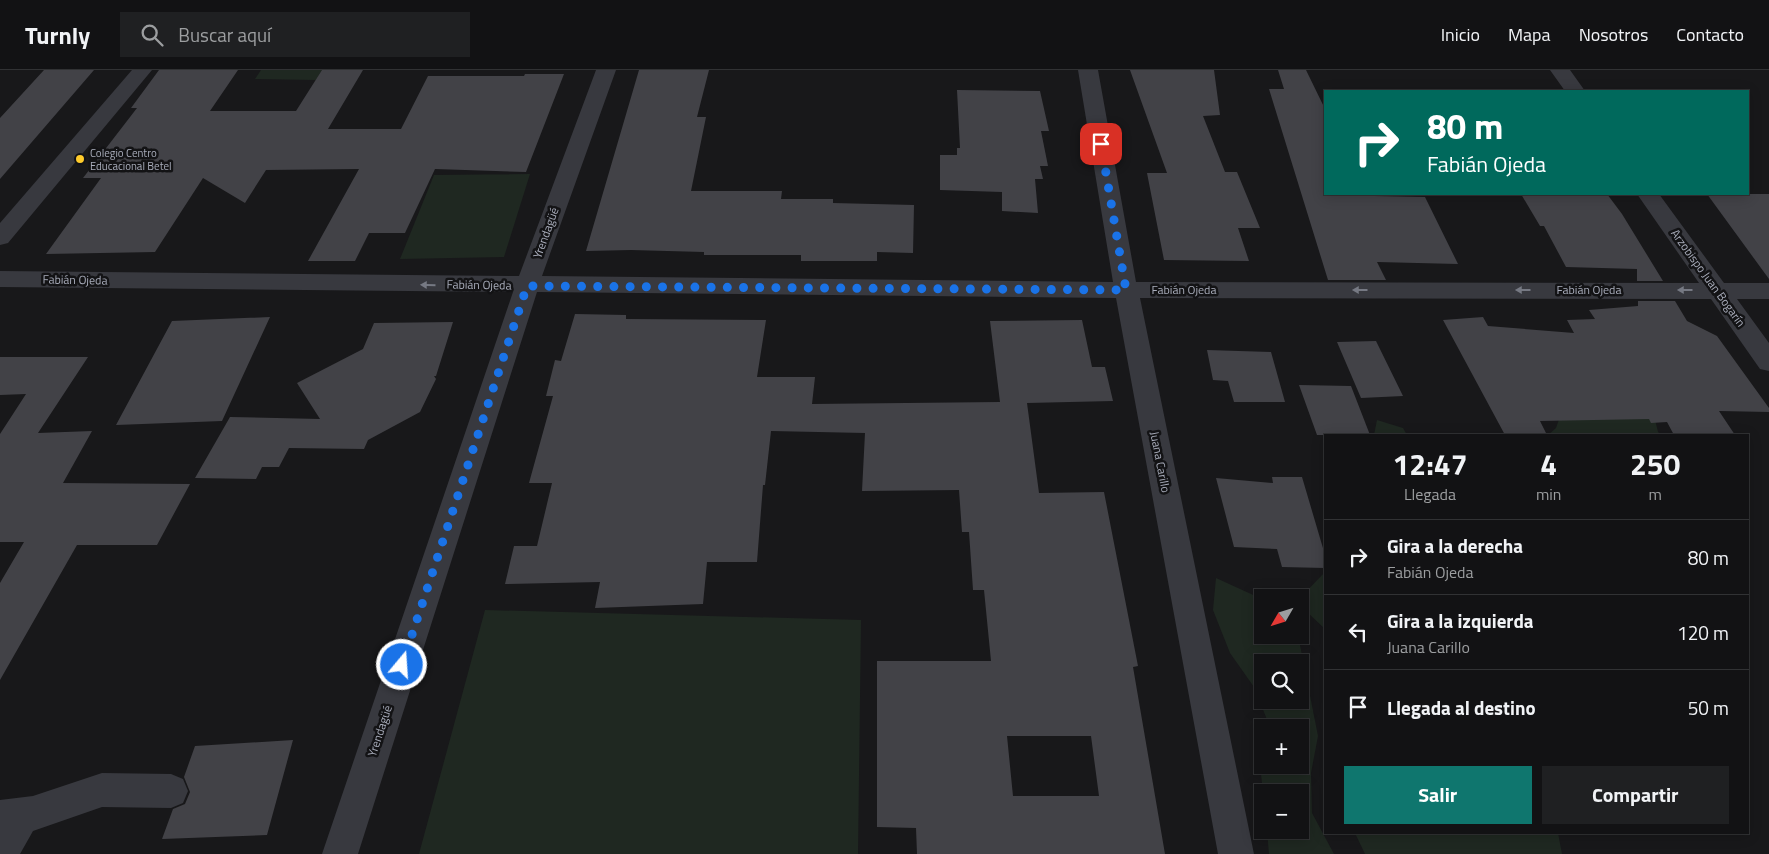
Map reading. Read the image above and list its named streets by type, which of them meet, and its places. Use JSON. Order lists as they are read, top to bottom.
{
  "streets": {
    "street": [
      "Yrendagüé",
      "Arzobispo Juan Bogarín",
      "Fabián Ojeda",
      "Juana Carillo"
    ]
  },
  "crossings": [
    ["Yrendagüé", "Fabián Ojeda"],
    ["Arzobispo Juan Bogarín", "Fabián Ojeda"],
    ["Fabián Ojeda", "Juana Carillo"]
  ],
  "one_way": ["Fabián Ojeda"],
  "places": ["Colegio Centro Educacional Betel"],
  "north": "bottom left",
  "page": {
    "header": "Turnly",
    "search": "Buscar aquí",
    "nav": [
      "Inicio",
      "Mapa",
      "Nosotros",
      "Contacto"
    ],
    "turn": ["80 m", "Fabián Ojeda"],
    "eta": [
      "12:47",
      "Llegada",
      "4",
      "min",
      "250",
      "m"
    ],
    "list": [
      {
        "name": "Gira a la derecha",
        "note": "Fabián Ojeda",
        "value": "80 m"
      },
      {
        "name": "Gira a la izquierda",
        "note": "Juana Carillo",
        "value": "120 m"
      },
      {
        "name": "Llegada al destino",
        "value": "50 m"
      }
    ],
    "map_buttons": ["+", "−"],
    "buttons": ["Salir", "Compartir"]
  }
}
